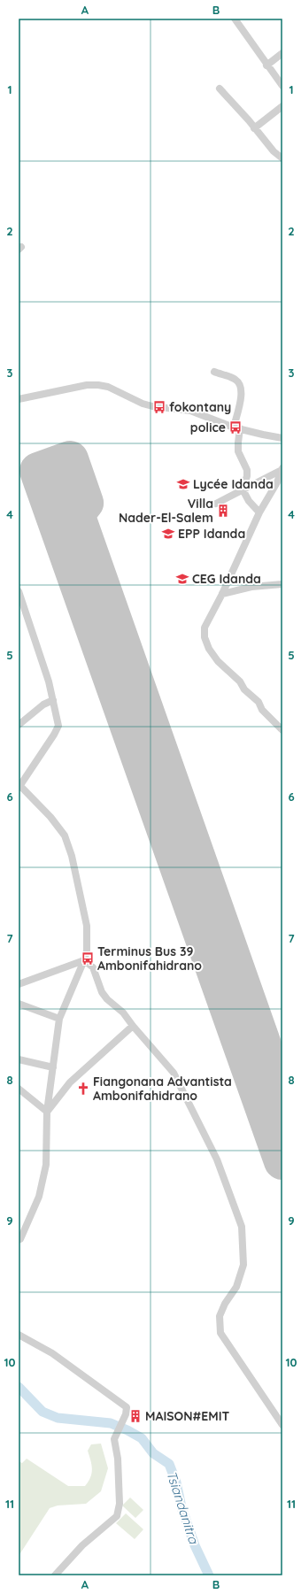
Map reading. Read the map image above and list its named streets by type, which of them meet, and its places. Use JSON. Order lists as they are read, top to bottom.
{
  "water": ["Tsiandanitra"],
  "places": {
    "bus stop": ["fokontany", "police", "Terminus Bus 39 Ambonifahidrano"],
    "school or university": ["Lycée Idanda", "EPP Idanda", "CEG Idanda"],
    "building": ["Villa Nader-El-Salem", "MAISON#EMIT"],
    "church": ["Fiangonana Advantista Ambonifahidrano"]
  },
  "grid": {
    "columns": ["A", "B"],
    "rows": [
      "1",
      "2",
      "3",
      "4",
      "5",
      "6",
      "7",
      "8",
      "9",
      "10",
      "11"
    ]
  }
}
